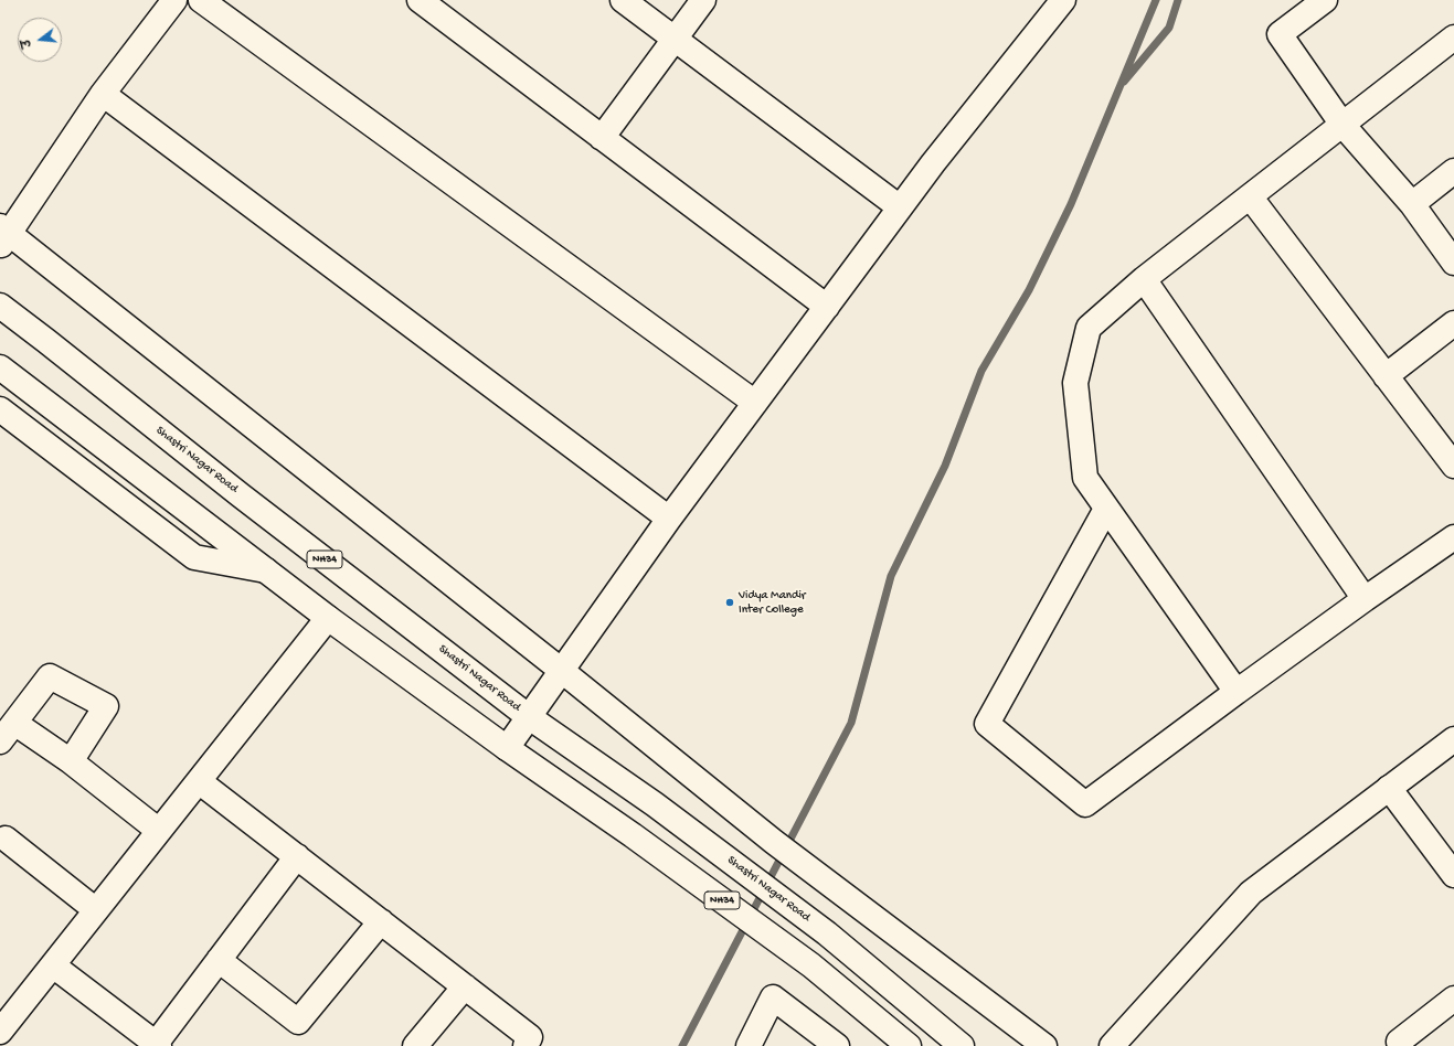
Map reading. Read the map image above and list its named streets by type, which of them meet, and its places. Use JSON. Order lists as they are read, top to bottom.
{
  "streets": {
    "main road": ["Shastri Nagar Road", "NH34"]
  },
  "places": ["Vidya Mandir Inter College"],
  "north": "left"
}
